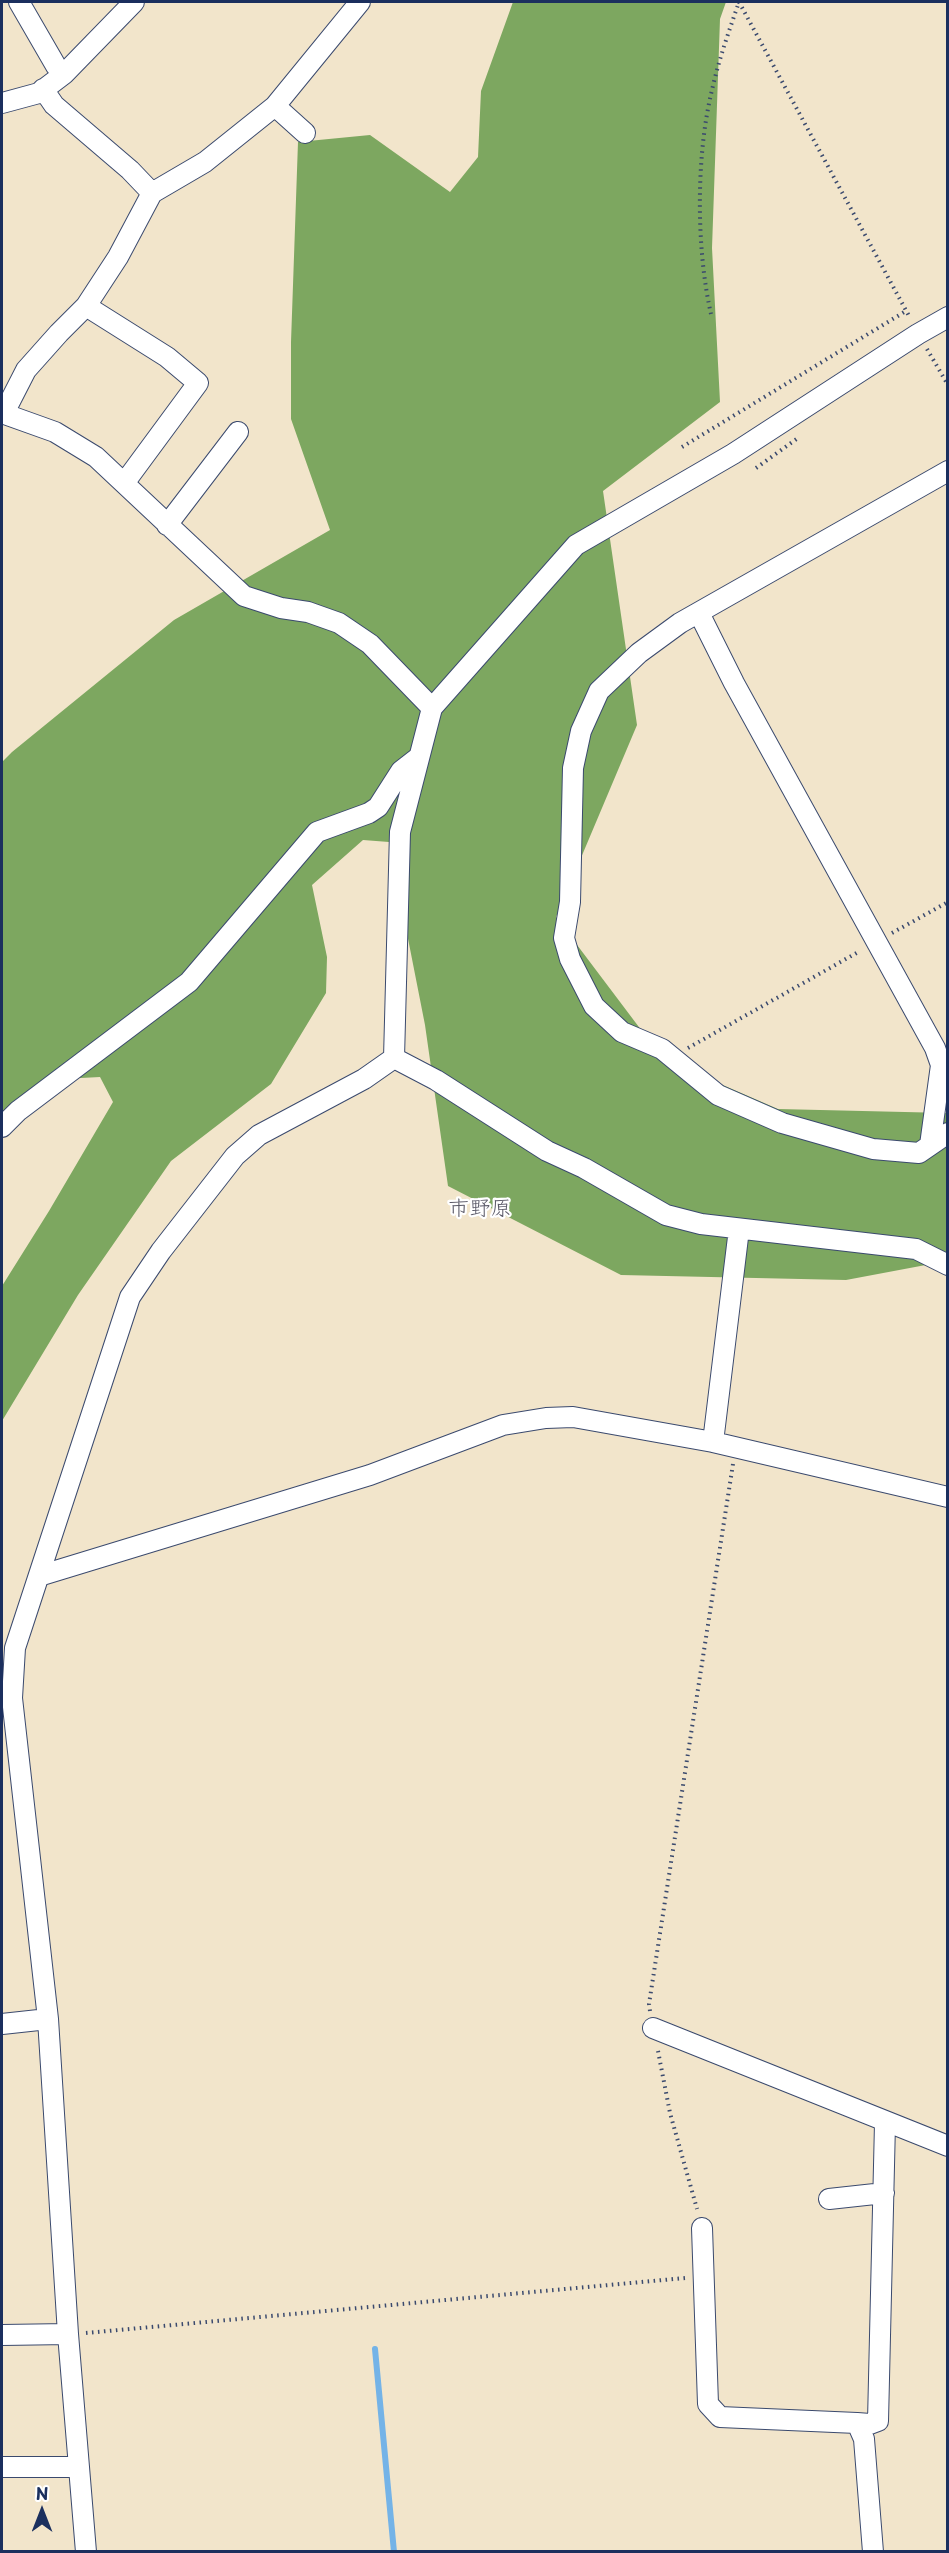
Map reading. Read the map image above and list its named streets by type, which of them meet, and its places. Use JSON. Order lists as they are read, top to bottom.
{
  "districts": ["市野原"],
  "north": "top"
}
